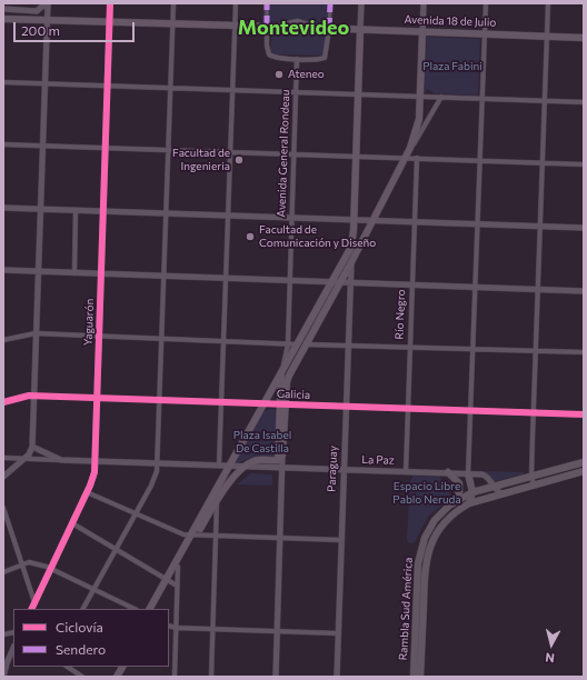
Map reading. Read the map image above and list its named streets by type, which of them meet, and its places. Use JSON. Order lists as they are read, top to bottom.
{
  "streets": {
    "main road": [
      "Avenida 18 de Julio",
      "Avenida General Rondeau",
      "La Paz",
      "Rambla Sud América"
    ],
    "street": [
      "Río Negro",
      "Yaguarón",
      "Galicia",
      "Paraguay"
    ]
  },
  "crossings": [
    ["Avenida 18 de Julio", "Yaguarón"],
    ["Avenida General Rondeau", "Galicia"],
    ["Avenida General Rondeau", "La Paz"],
    ["Río Negro", "Galicia"],
    ["Río Negro", "La Paz"],
    ["Yaguarón", "Galicia"],
    ["Yaguarón", "La Paz"],
    ["Galicia", "Paraguay"],
    ["La Paz", "Paraguay"],
    ["La Paz", "Rambla Sud América"]
  ],
  "districts": ["Montevideo"],
  "parks": ["Plaza Fabini", "Plaza Isabel De Castilla", "Espacio Libre Pablo Neruda"],
  "places": ["Ateneo", "Facultad de Ingenieria", "Facultad de Comunicación y Diseño"],
  "legend": ["Ciclovía", "Sendero"],
  "scale_bar": "200 m",
  "north": "bottom"
}
